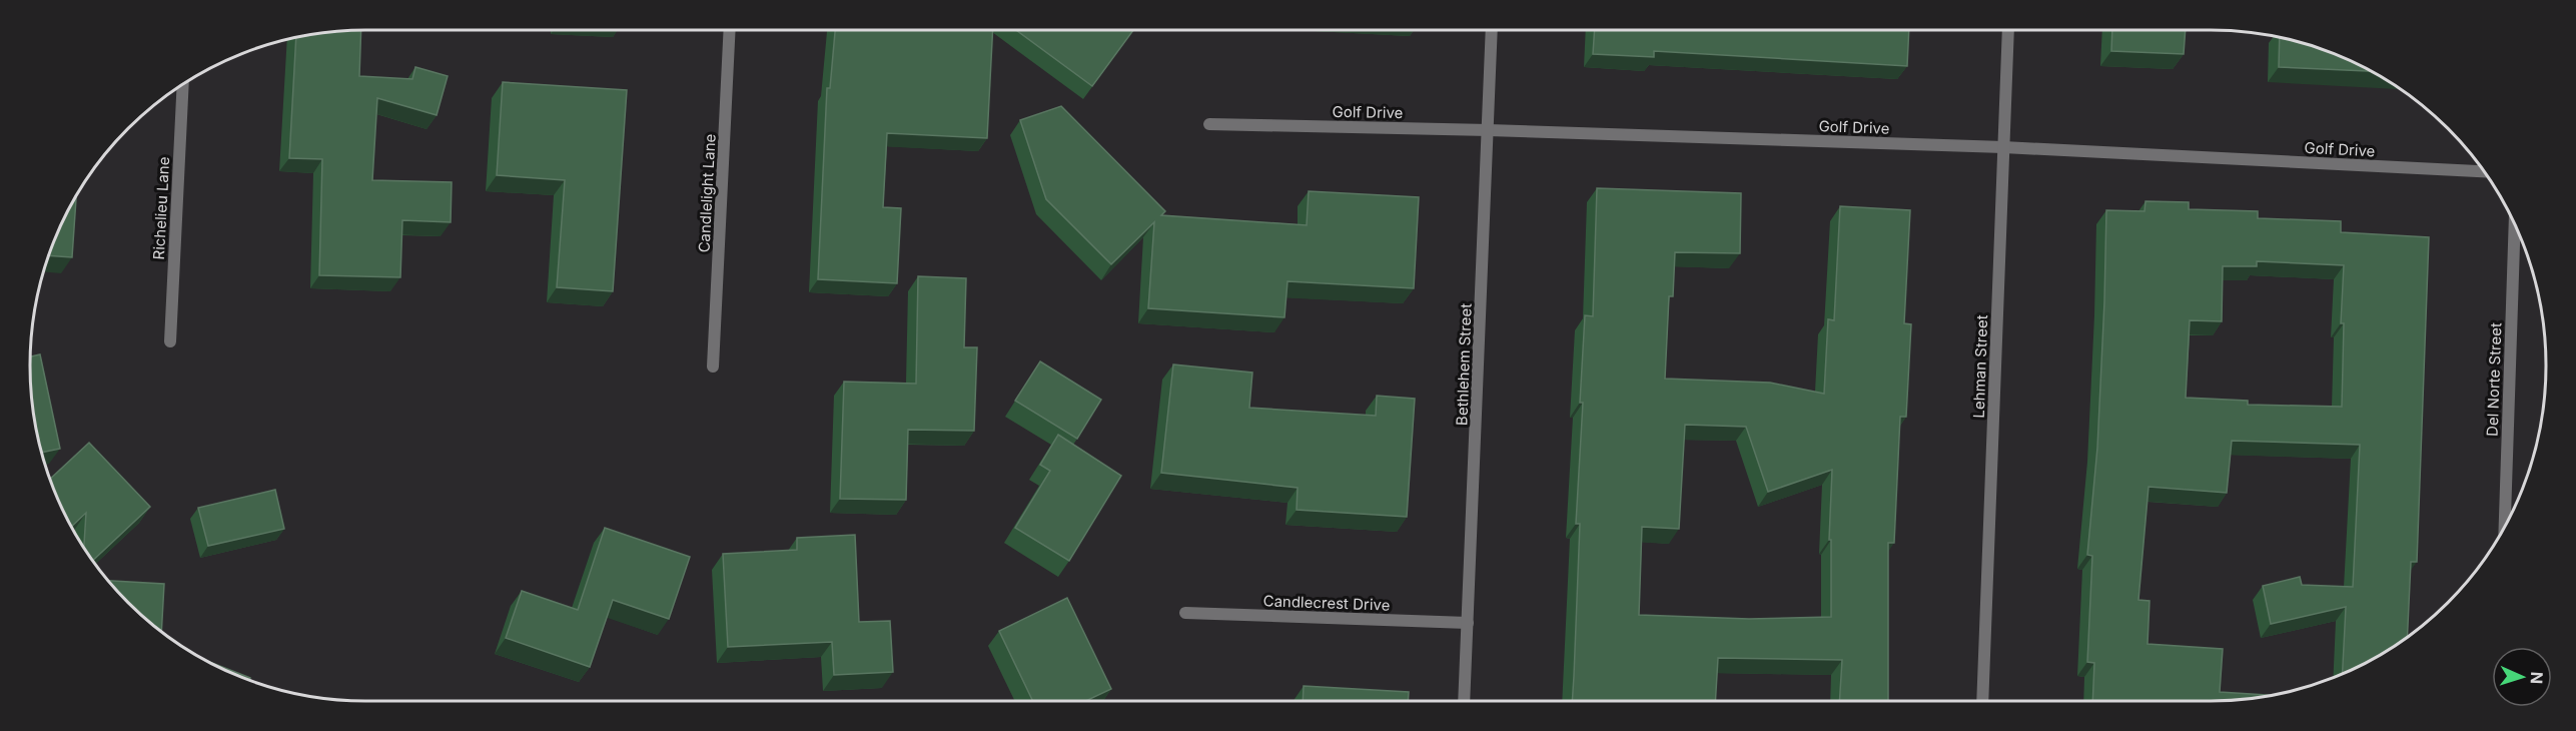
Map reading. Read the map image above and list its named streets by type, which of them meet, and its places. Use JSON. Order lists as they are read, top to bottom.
{
  "streets": {
    "street": [
      "Golf Drive",
      "Candlelight Lane",
      "Richelieu Lane",
      "Bethlehem Street",
      "Lehman Street",
      "Del Norte Street",
      "Candlecrest Drive"
    ]
  },
  "crossings": [
    ["Golf Drive", "Bethlehem Street"],
    ["Golf Drive", "Lehman Street"],
    ["Bethlehem Street", "Candlecrest Drive"]
  ],
  "north": "right"
}
